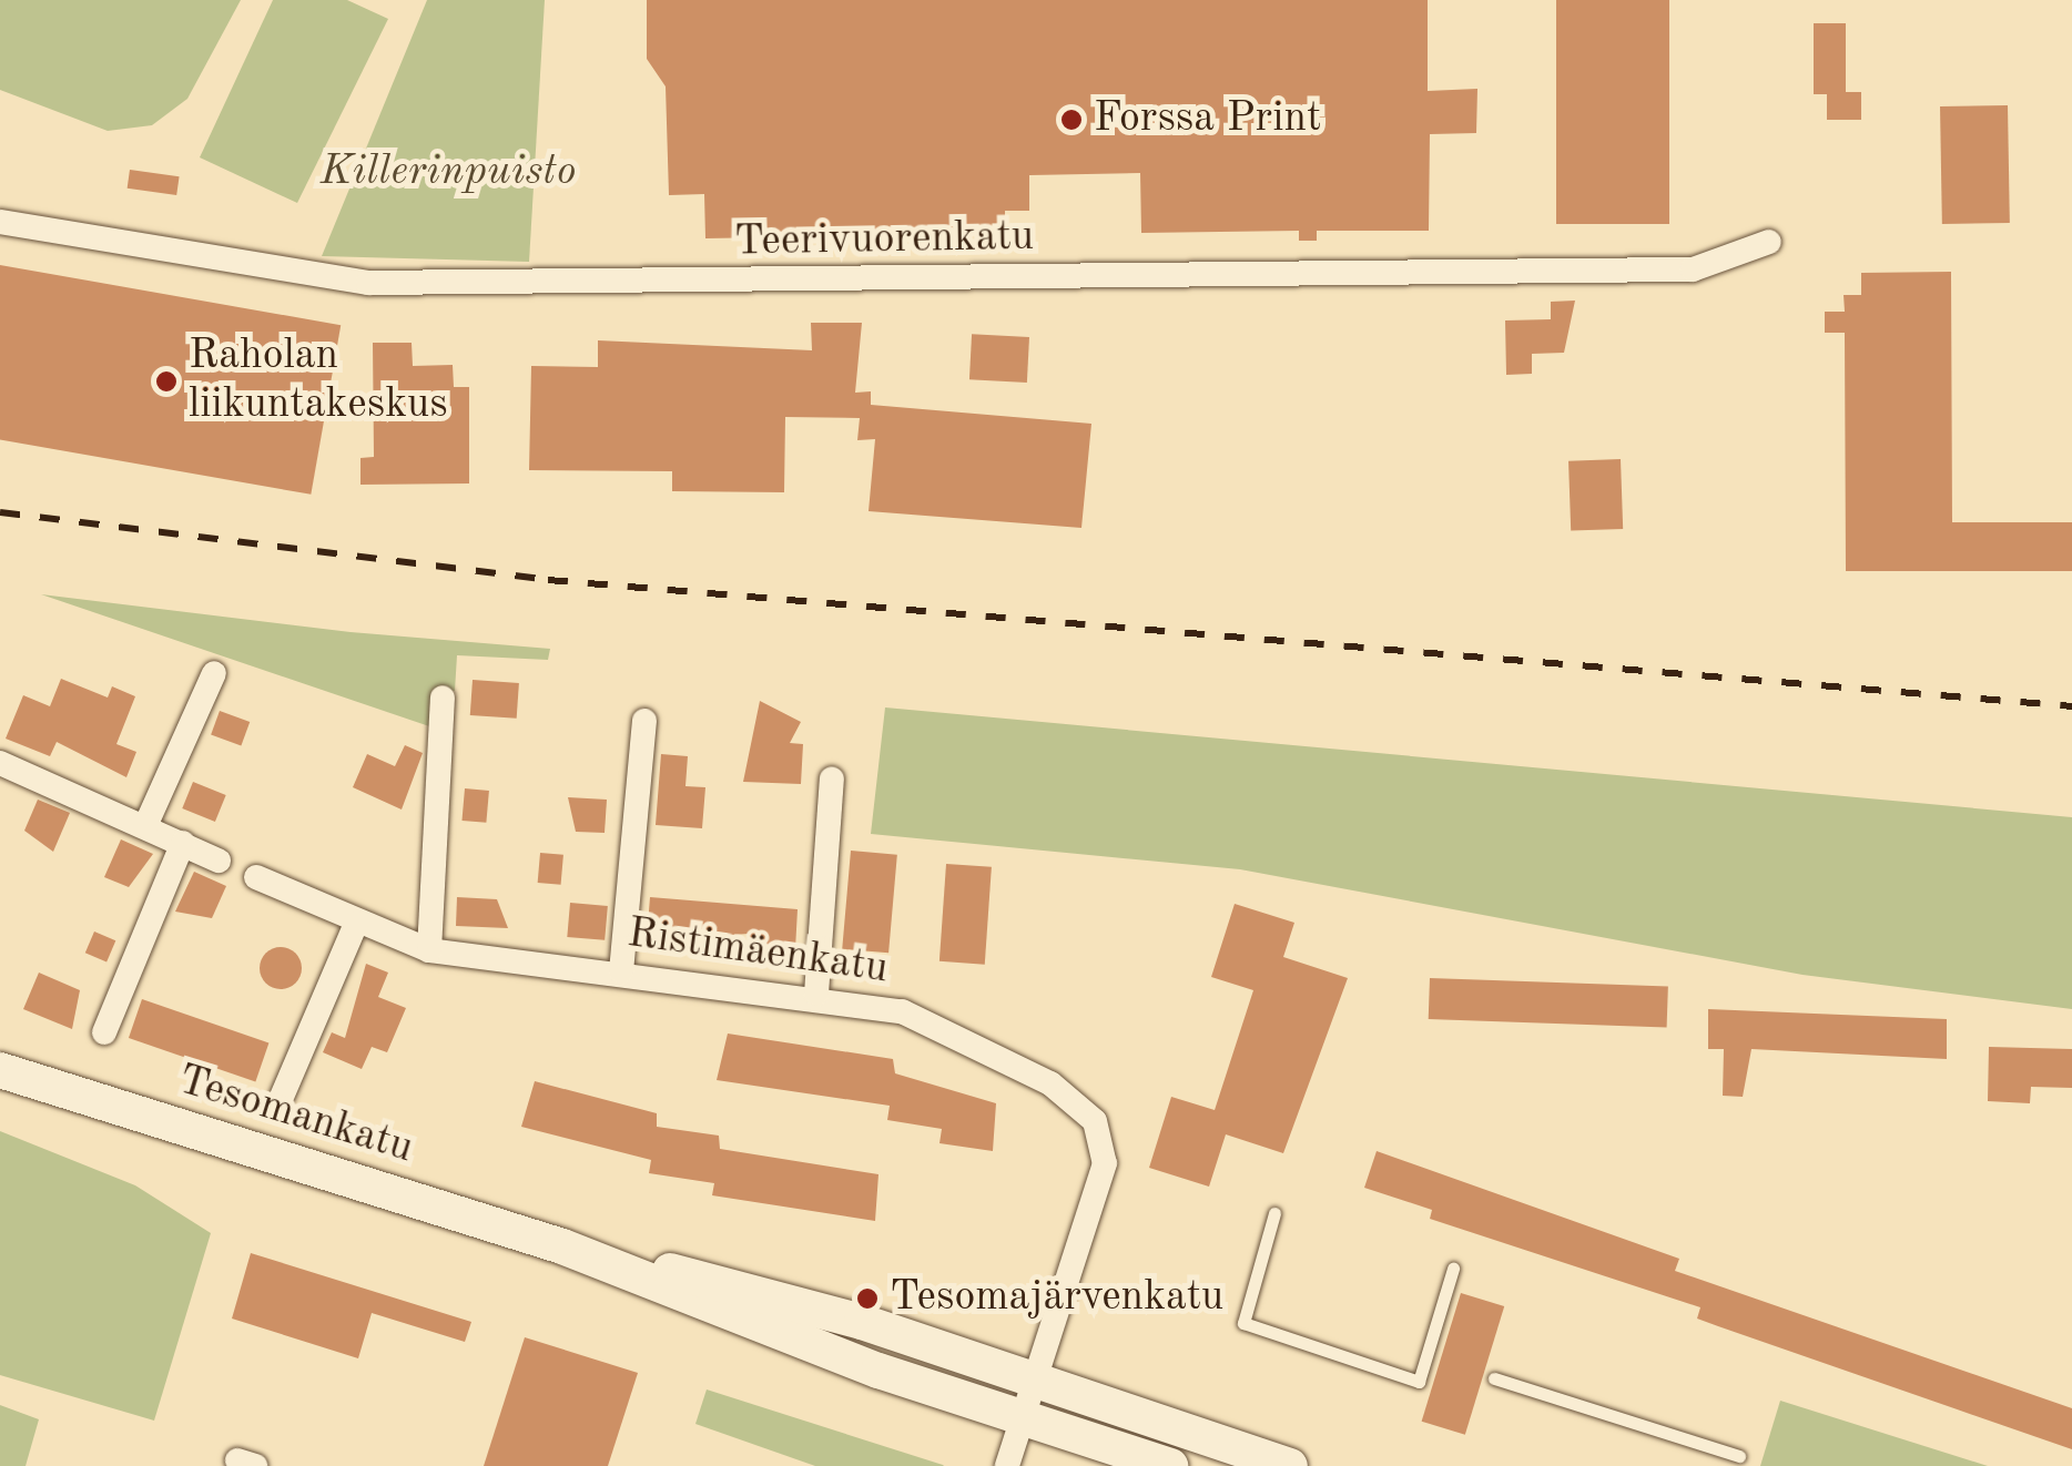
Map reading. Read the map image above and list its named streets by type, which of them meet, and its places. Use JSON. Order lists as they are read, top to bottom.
{
  "streets": {
    "main road": ["Tesomankatu"],
    "street": ["Teerivuorenkatu", "Ristimäenkatu"]
  },
  "crossings": [
    ["Ristimäenkatu", "Tesomankatu"]
  ],
  "parks": ["Killerinpuisto"],
  "places": ["Forssa Print", "Raholan liikuntakeskus", "Tesomajärvenkatu"]
}
